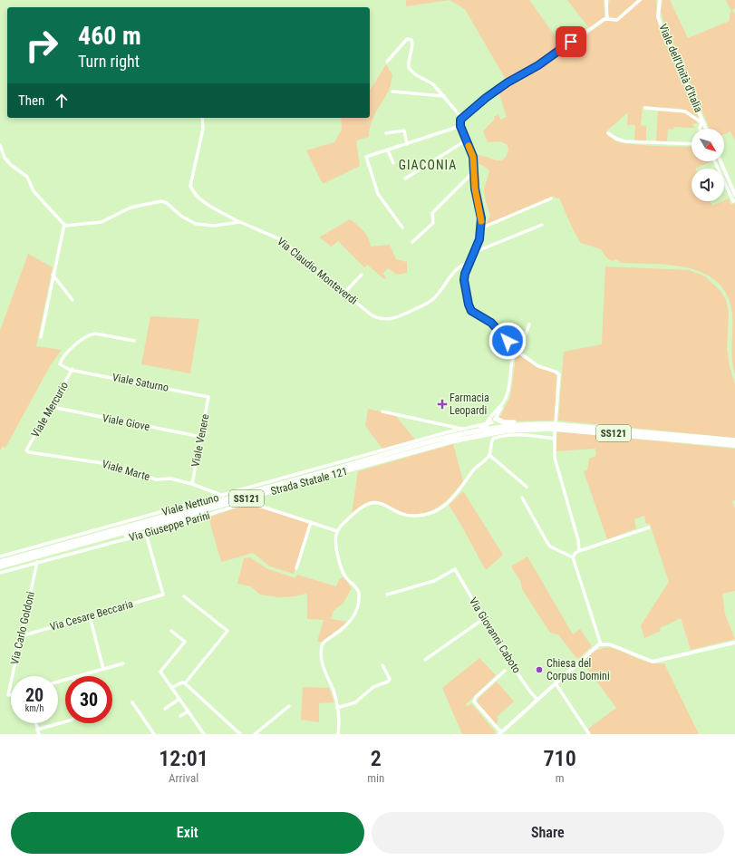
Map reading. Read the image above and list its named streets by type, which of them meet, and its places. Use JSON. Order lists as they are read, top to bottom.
{
  "streets": {
    "main road": ["SS121", "Strada Statale 121"],
    "street": [
      "Viale dell'Unità d'Italia",
      "Via Claudio Monteverdi",
      "Viale Saturno",
      "Viale Mercurio",
      "Viale Giove",
      "Viale Venere",
      "Viale Marte",
      "Viale Nettuno",
      "Via Giuseppe Parini",
      "Via Cesare Beccaria",
      "Via Carlo Goldoni",
      "Via Giovanni Caboto"
    ]
  },
  "crossings": [
    ["Viale Saturno", "Viale Mercurio"],
    ["Viale Saturno", "Viale Venere"],
    ["Viale Mercurio", "Viale Giove"],
    ["Viale Mercurio", "Viale Marte"],
    ["Viale Giove", "Viale Venere"],
    ["SS121", "Strada Statale 121"],
    ["SS121", "Viale Nettuno"],
    ["Viale Venere", "Viale Marte"],
    ["Viale Marte", "Viale Nettuno"],
    ["Strada Statale 121", "Viale Nettuno"],
    ["Via Giuseppe Parini", "Via Cesare Beccaria"],
    ["Via Giuseppe Parini", "Via Carlo Goldoni"],
    ["Via Cesare Beccaria", "Via Carlo Goldoni"]
  ],
  "districts": ["GIACONIA"],
  "places": {
    "health": ["Farmacia Leopardi"],
    "other": ["Chiesa del Corpus Domini"]
  },
  "north": "bottom right",
  "page": {
    "turn": ["460 m", "Turn right"],
    "then": "Then",
    "speed": "20 km/h",
    "limit": "30",
    "eta": [
      "12:01",
      "Arrival",
      "2",
      "min",
      "710",
      "m"
    ],
    "buttons": ["Exit", "Share"]
  }
}
